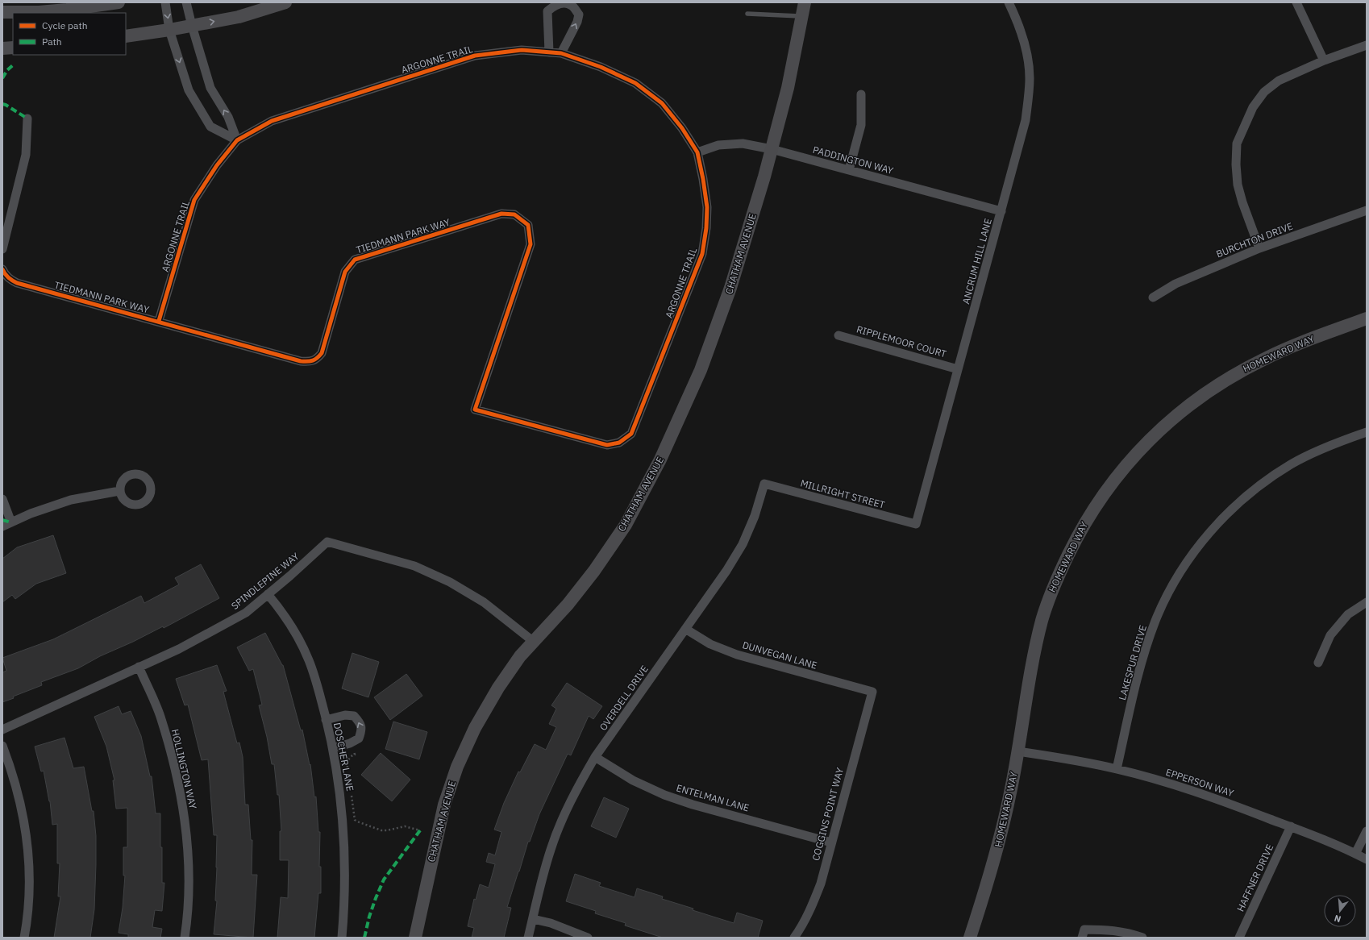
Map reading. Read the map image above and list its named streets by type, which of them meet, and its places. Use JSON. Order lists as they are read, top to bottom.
{
  "streets": {
    "street": [
      "ARGONNE TRAIL",
      "PADDINGTON WAY",
      "TIEDMANN PARK WAY",
      "BURCHTON DRIVE",
      "CHATHAM AVENUE",
      "ANCRUM HILL LANE",
      "RIPPLEMOOR COURT",
      "HOMEWARD WAY",
      "MILLRIGHT STREET",
      "SPINDLEPINE WAY",
      "DUNVEGAN LANE",
      "LAKESPUR DRIVE",
      "OVERDELL DRIVE",
      "DOSCHER LANE",
      "HOLLINGTON WAY",
      "EPPERSON WAY",
      "ENTELMAN LANE",
      "COGGINS POINT WAY",
      "HAFFNER DRIVE"
    ]
  },
  "crossings": [
    ["ARGONNE TRAIL", "PADDINGTON WAY"],
    ["ARGONNE TRAIL", "TIEDMANN PARK WAY"],
    ["PADDINGTON WAY", "CHATHAM AVENUE"],
    ["PADDINGTON WAY", "ANCRUM HILL LANE"],
    ["CHATHAM AVENUE", "SPINDLEPINE WAY"],
    ["ANCRUM HILL LANE", "RIPPLEMOOR COURT"],
    ["ANCRUM HILL LANE", "MILLRIGHT STREET"],
    ["HOMEWARD WAY", "EPPERSON WAY"],
    ["MILLRIGHT STREET", "OVERDELL DRIVE"],
    ["SPINDLEPINE WAY", "DOSCHER LANE"],
    ["SPINDLEPINE WAY", "HOLLINGTON WAY"],
    ["DUNVEGAN LANE", "OVERDELL DRIVE"],
    ["DUNVEGAN LANE", "COGGINS POINT WAY"],
    ["LAKESPUR DRIVE", "EPPERSON WAY"],
    ["OVERDELL DRIVE", "ENTELMAN LANE"],
    ["EPPERSON WAY", "HAFFNER DRIVE"],
    ["ENTELMAN LANE", "COGGINS POINT WAY"]
  ],
  "legend": ["Cycle path", "Path"],
  "north": "bottom"
}
